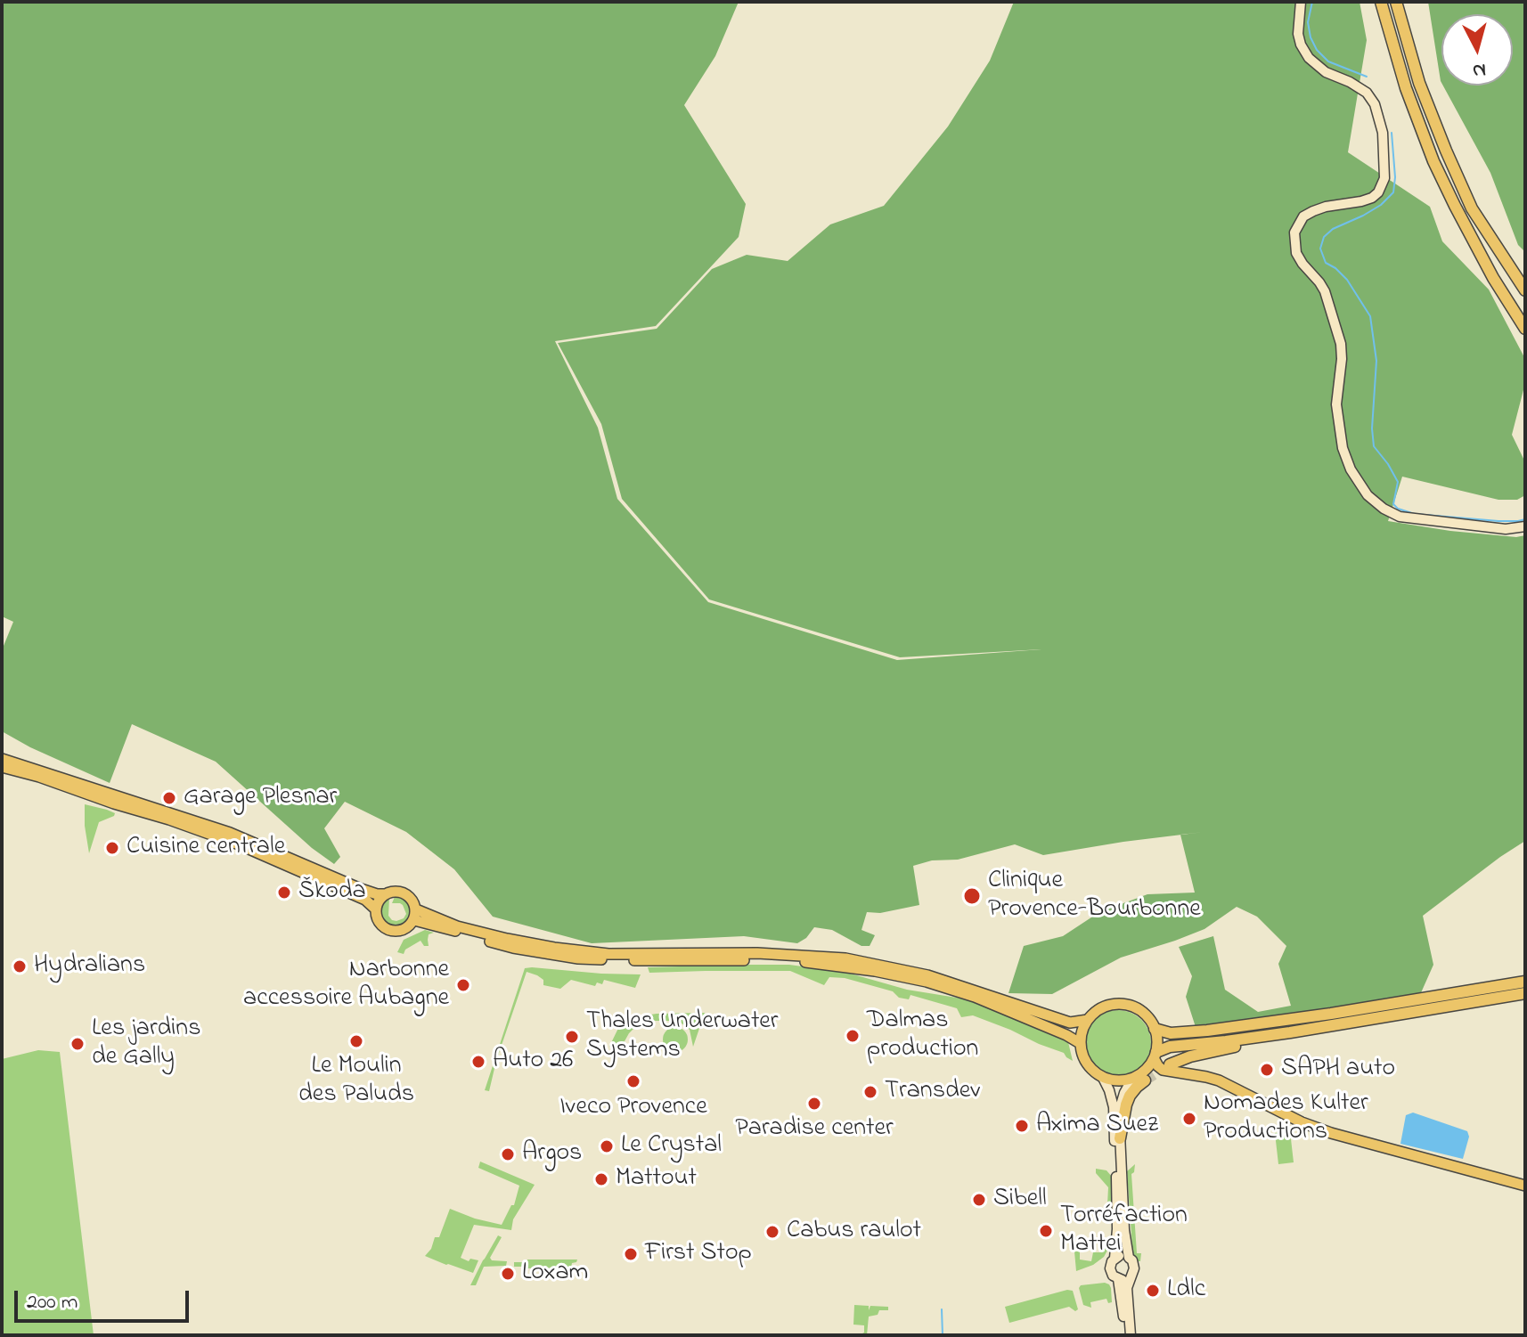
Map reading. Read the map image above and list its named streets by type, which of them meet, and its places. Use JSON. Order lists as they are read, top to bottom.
{
  "places": [
    "Garage Plesnar",
    "Cuisine centrale",
    "Škoda",
    "Clinique Provence-Bourbonne",
    "Hydralians",
    "Narbonne accessoire Aubagne",
    "Dalmas production",
    "Thales Underwater Systems",
    "Le Moulin des Paluds",
    "Les jardins de Gally",
    "Auto 26",
    "SAPH auto",
    "Iveco Provence",
    "Transdev",
    "Paradise center",
    "Nomades Kulter Productions",
    "Axima Suez",
    "Le Crystal",
    "Argos",
    "Mattout",
    "Sibell",
    "Torréfaction Mattei",
    "Cabus raulot",
    "First Stop",
    "Loxam",
    "Ldlc"
  ],
  "scale_bar": "200 m",
  "north": "bottom"
}
